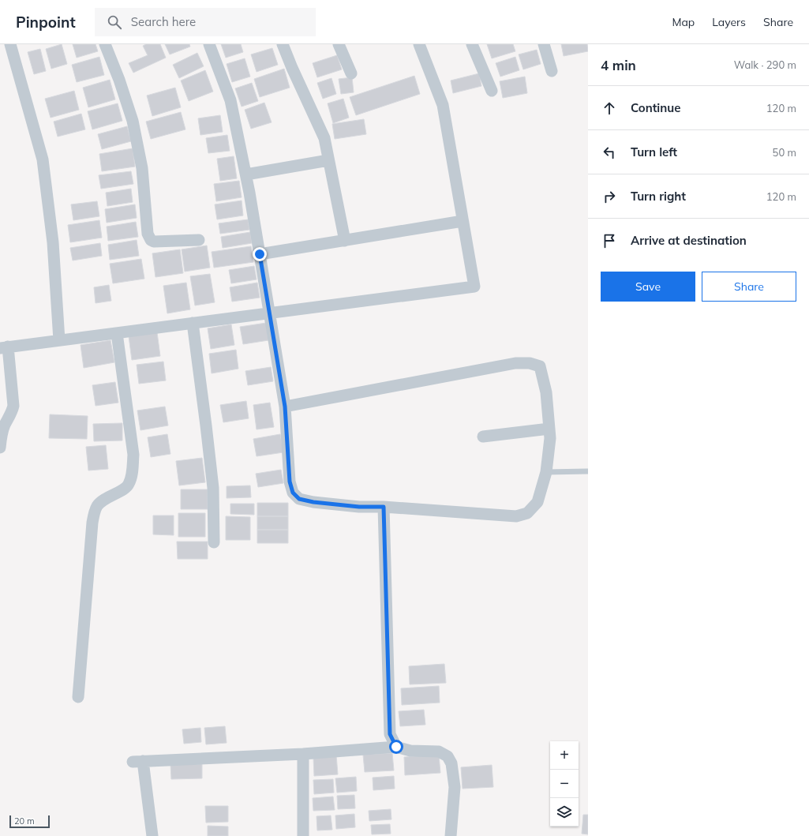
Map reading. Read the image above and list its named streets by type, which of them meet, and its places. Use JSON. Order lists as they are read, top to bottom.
{
  "scale_bar": "20 m",
  "page": {
    "header": "Pinpoint",
    "search": "Search here",
    "nav": ["Map", "Layers", "Share"],
    "heading": ["4 min", "Walk · 290 m"],
    "list": [
      ["Continue", "120 m"],
      ["Turn left", "50 m"],
      ["Turn right", "120 m"],
      "Arrive at destination"
    ],
    "buttons": ["Save", "Share"],
    "map_buttons": ["+", "−"],
    "scale": "20 m"
  }
}
